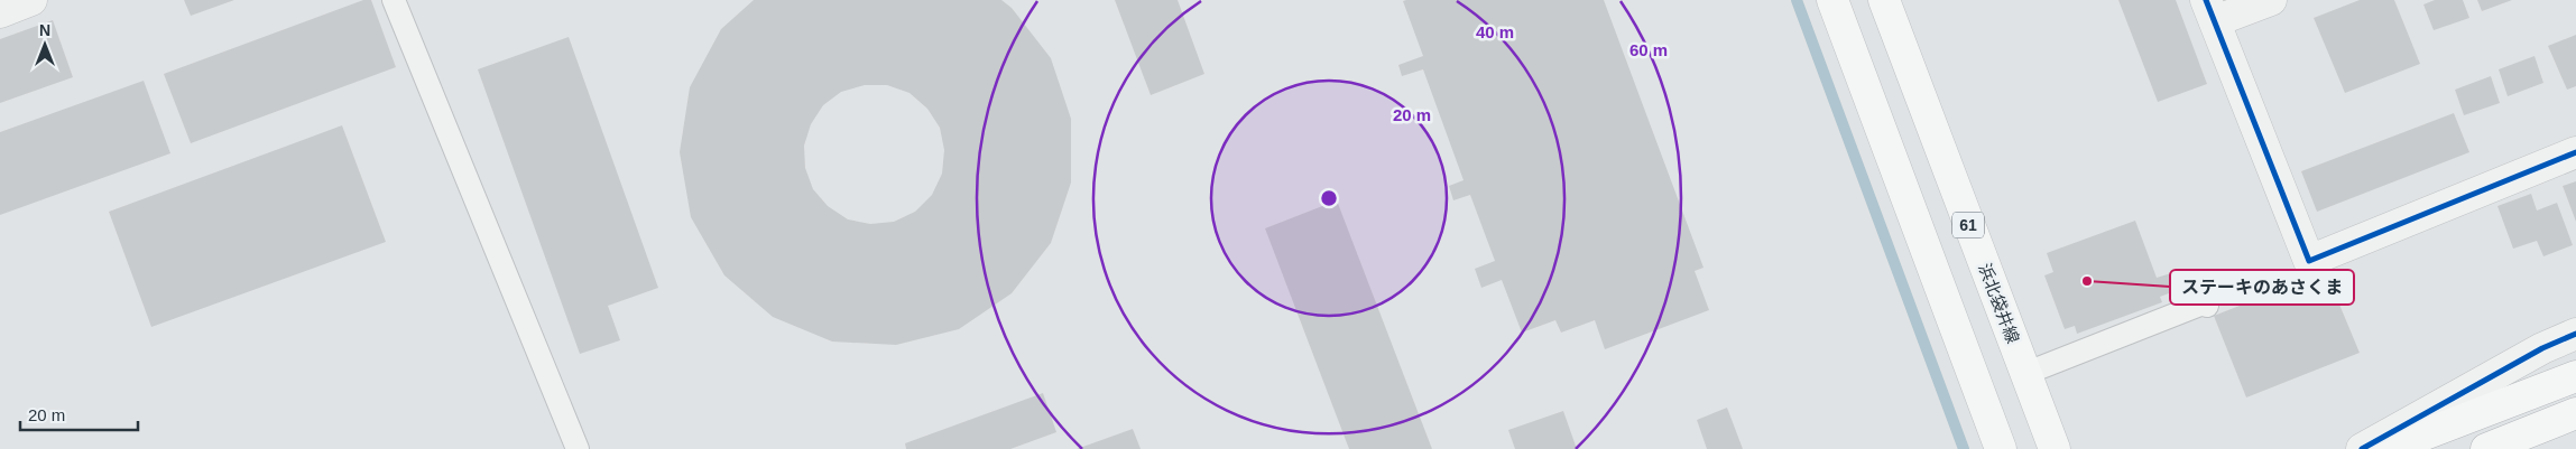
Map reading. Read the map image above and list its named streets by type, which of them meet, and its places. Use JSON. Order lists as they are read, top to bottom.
{
  "streets": {
    "main road": ["61", "浜北袋井線"]
  },
  "places": ["ステーキのあさくま"],
  "scale_bar": "20 m",
  "north": "top",
  "rings": ["40 m", "60 m", "20 m"]
}
